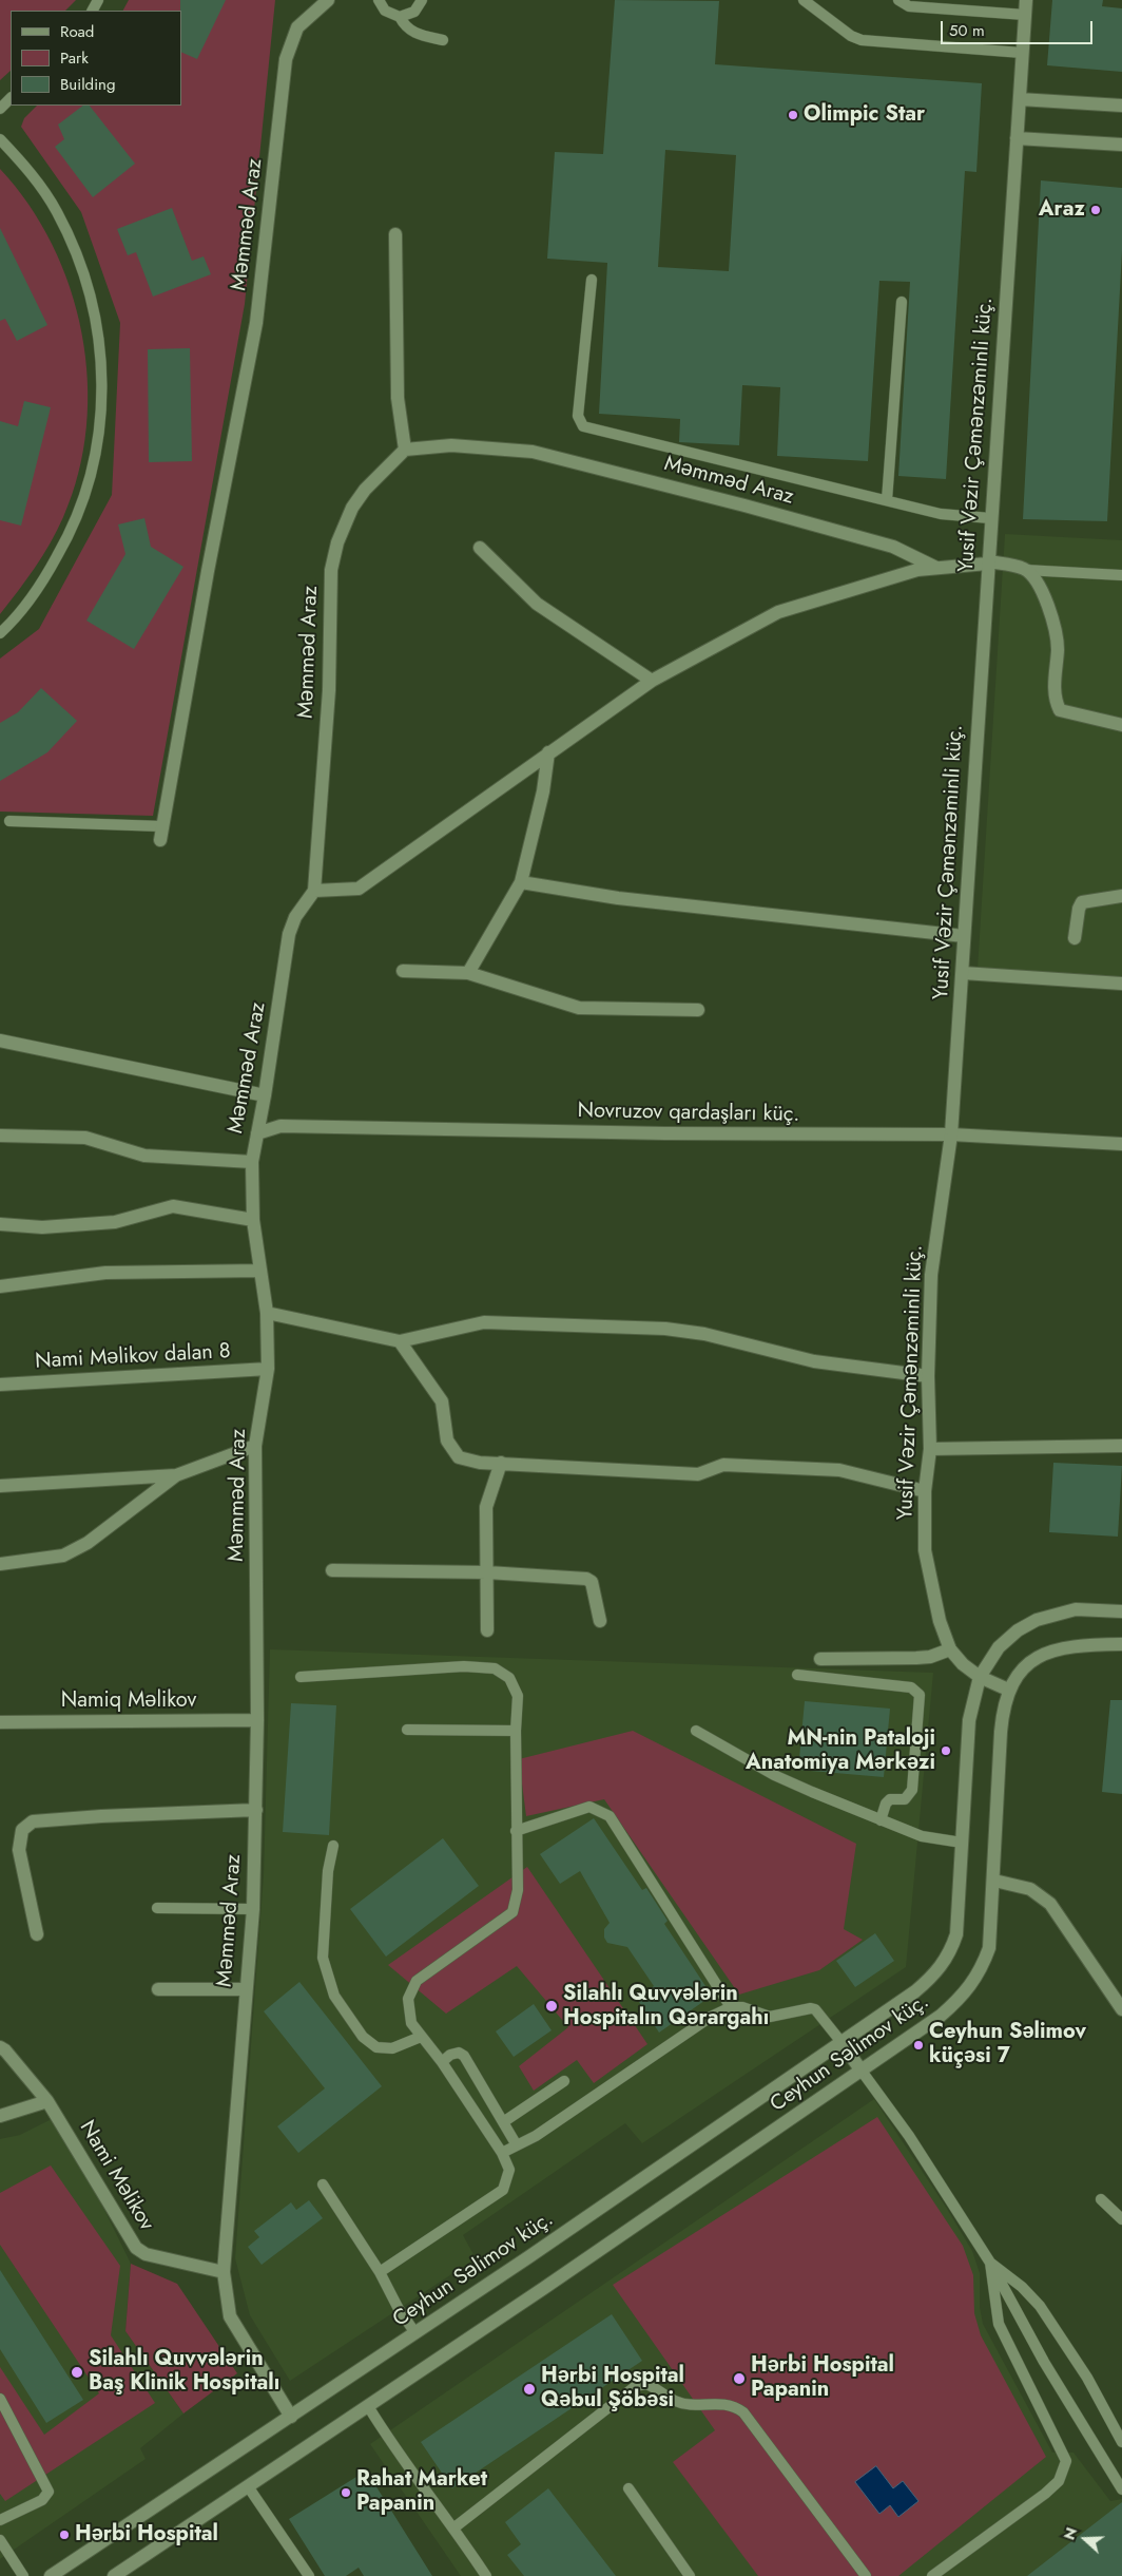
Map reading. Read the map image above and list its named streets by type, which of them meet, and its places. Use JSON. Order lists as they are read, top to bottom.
{
  "streets": {
    "street": [
      "Məmməd Araz",
      "Yusif Vəzir Çəmənzəminli küç.",
      "Novruzov qardaşları küç.",
      "Nami Məlikov dalan 8",
      "Namiq Məlikov",
      "Ceyhun Səlimov küç.",
      "Nami Məlikov"
    ]
  },
  "crossings": [
    ["Məmməd Araz", "Novruzov qardaşları küç."],
    ["Məmməd Araz", "Nami Məlikov dalan 8"],
    ["Məmməd Araz", "Namiq Məlikov"],
    ["Məmməd Araz", "Ceyhun Səlimov küç."],
    ["Məmməd Araz", "Nami Məlikov"],
    ["Yusif Vəzir Çəmənzəminli küç.", "Novruzov qardaşları küç."],
    ["Yusif Vəzir Çəmənzəminli küç.", "Ceyhun Səlimov küç."]
  ],
  "places": [
    "Olimpic Star",
    "Araz",
    "MN-nin Pataloji Anatomiya Mərkəzi",
    "Silahlı Quvvələrin Hospitalın Qərargahı",
    "Ceyhun Səlimov küçəsi 7",
    "Silahlı Quvvələrin Baş Klinik Hospitalı",
    "Hərbi Hospital Papanin",
    "Hərbi Hospital Qəbul Şöbəsi",
    "Rahat Market Papanin",
    "Hərbi Hospital"
  ],
  "legend": ["Road", "Park", "Building"],
  "scale_bar": "50 m",
  "north": "left"
}
